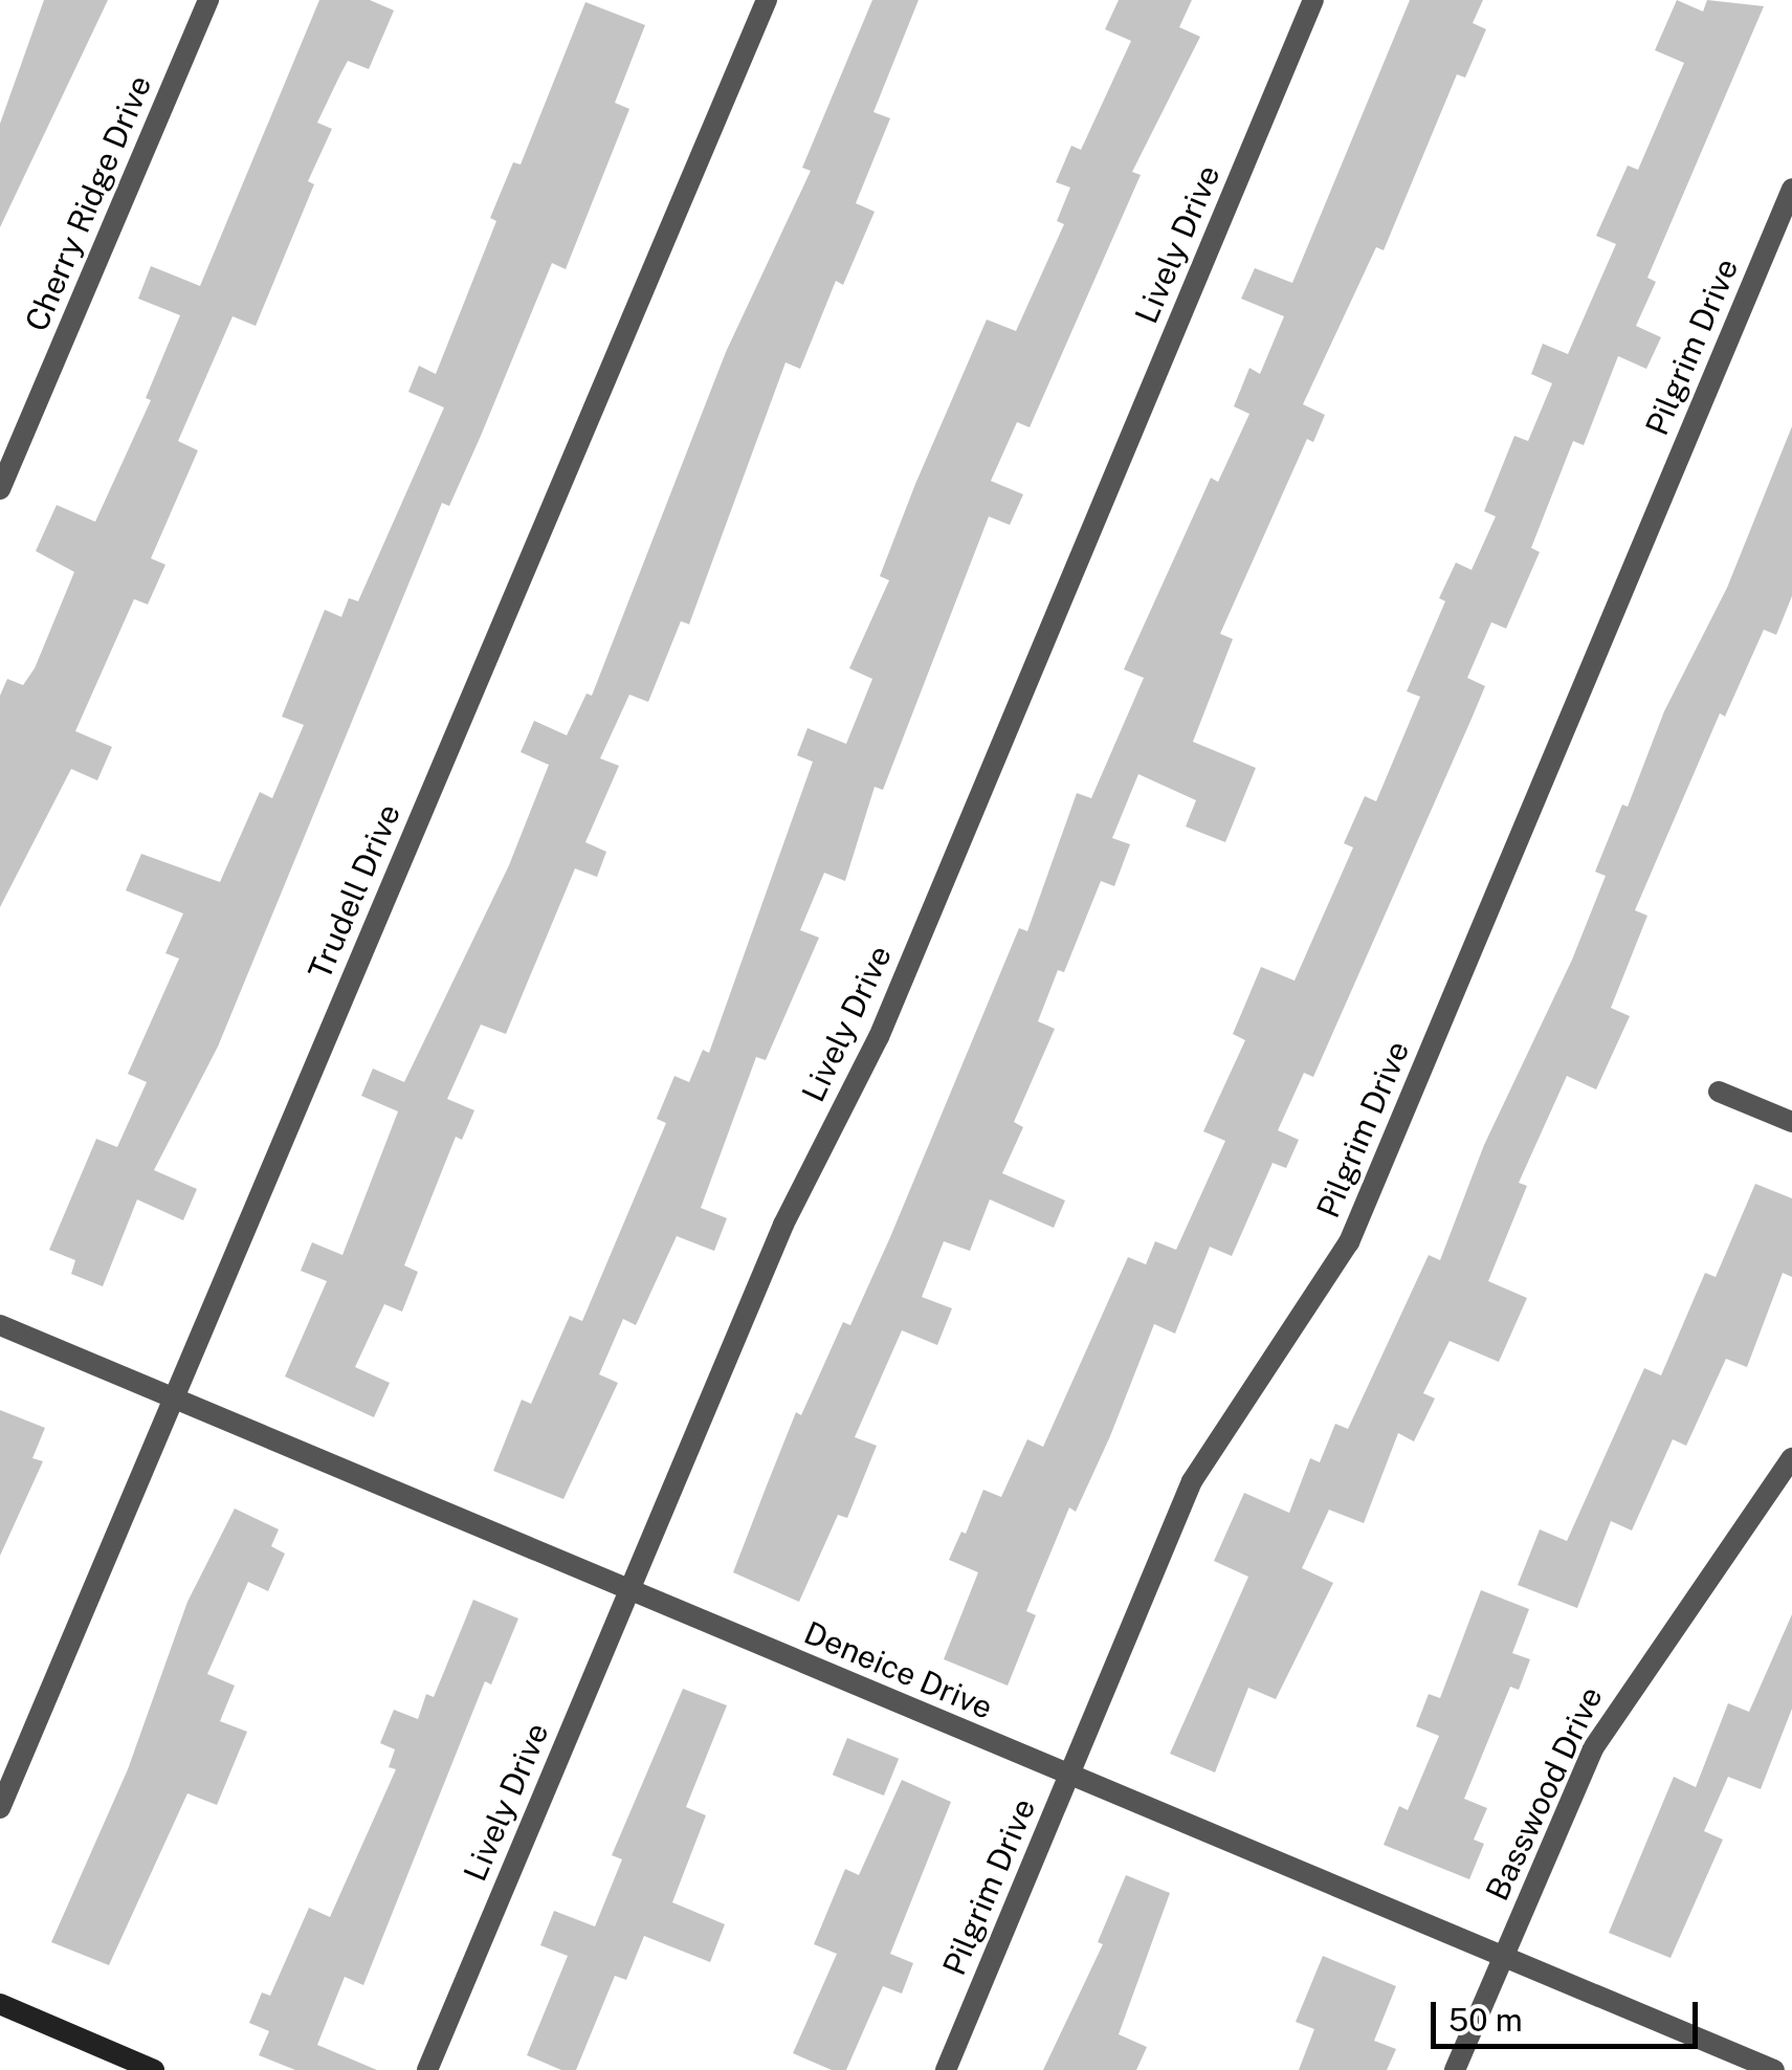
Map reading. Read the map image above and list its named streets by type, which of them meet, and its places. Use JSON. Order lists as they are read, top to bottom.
{
  "streets": {
    "street": [
      "Cherry Ridge Drive",
      "Lively Drive",
      "Pilgrim Drive",
      "Trudell Drive",
      "Deneice Drive",
      "Basswood Drive"
    ]
  },
  "crossings": [
    ["Lively Drive", "Deneice Drive"],
    ["Pilgrim Drive", "Deneice Drive"],
    ["Trudell Drive", "Deneice Drive"],
    ["Deneice Drive", "Basswood Drive"]
  ],
  "scale_bar": "50 m"
}
